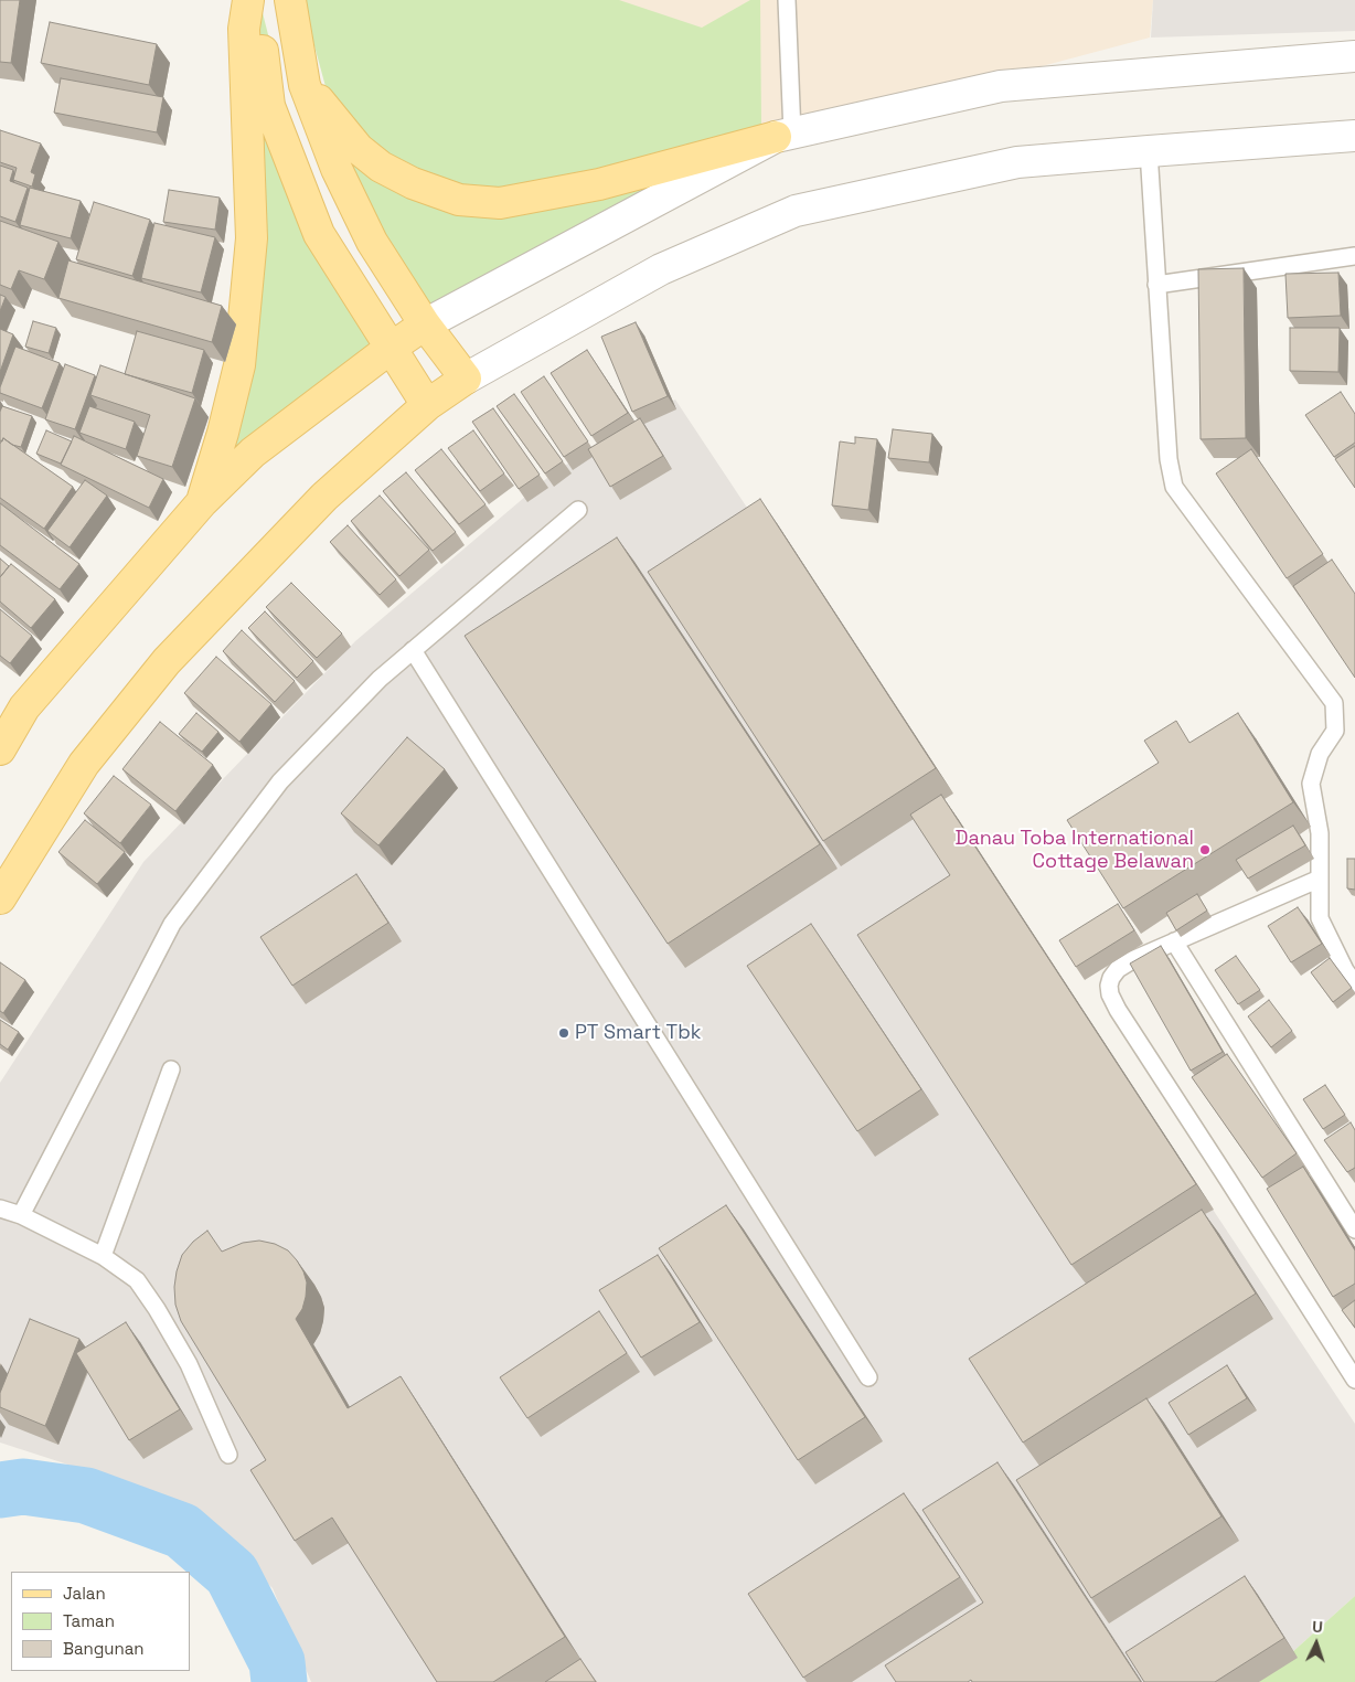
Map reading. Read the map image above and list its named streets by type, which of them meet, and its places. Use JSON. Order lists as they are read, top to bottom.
{
  "places": ["Danau Toba International Cottage Belawan", "PT Smart Tbk"],
  "legend": ["Jalan", "Taman", "Bangunan"],
  "north": "top"
}
